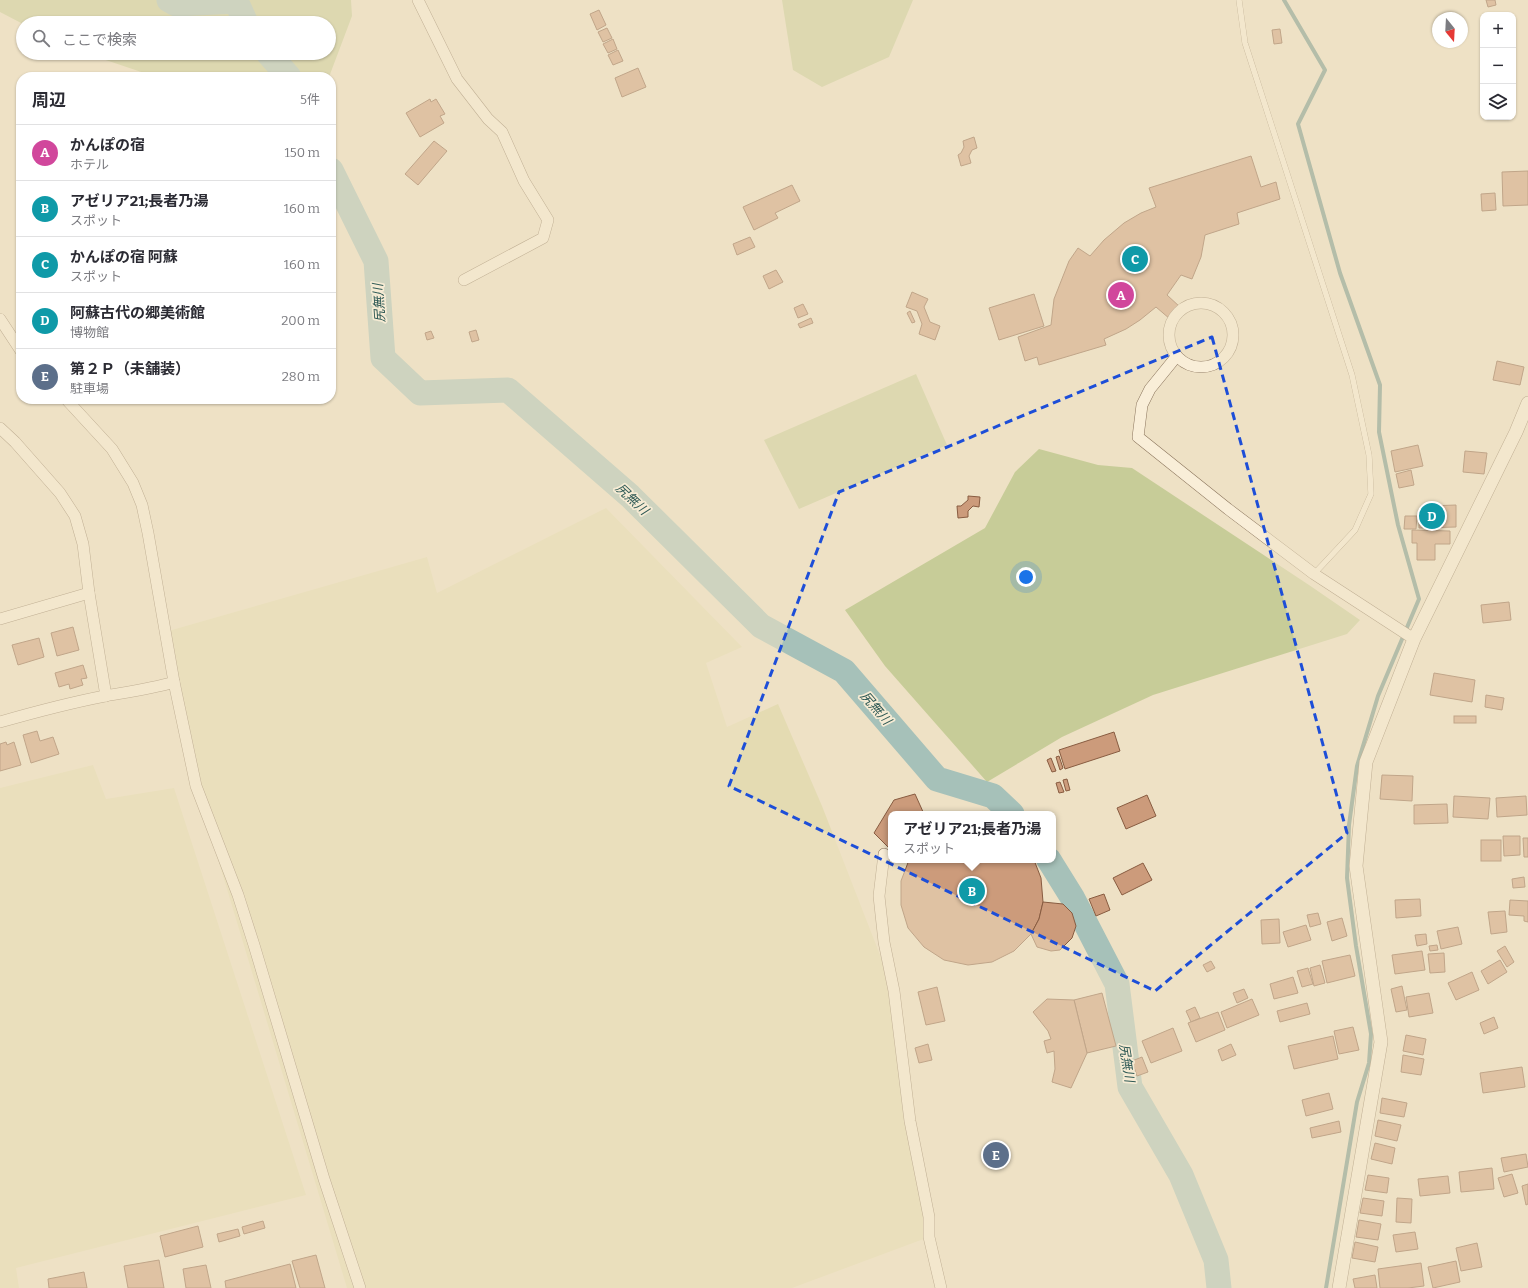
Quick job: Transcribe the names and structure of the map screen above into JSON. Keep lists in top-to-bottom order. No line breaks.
{"water":["尻無川"],"north":"bottom","page":{"map_buttons":["+","−"],"search":"ここで検索","heading":["周辺","5件"],"list":[{"mark":"A","name":"かんぽの宿","note":"ホテル","value":"150 m"},{"mark":"B","name":"アゼリア21;長者乃湯","note":"スポット","value":"160 m"},{"mark":"C","name":"かんぽの宿 阿蘇","note":"スポット","value":"160 m"},{"mark":"D","name":"阿蘇古代の郷美術館","note":"博物館","value":"200 m"},{"mark":"E","name":"第２Ｐ（未舗装）","note":"駐車場","value":"280 m"}],"pins":["C","A","D","B","E"],"popup":["アゼリア21;長者乃湯","スポット"]}}
